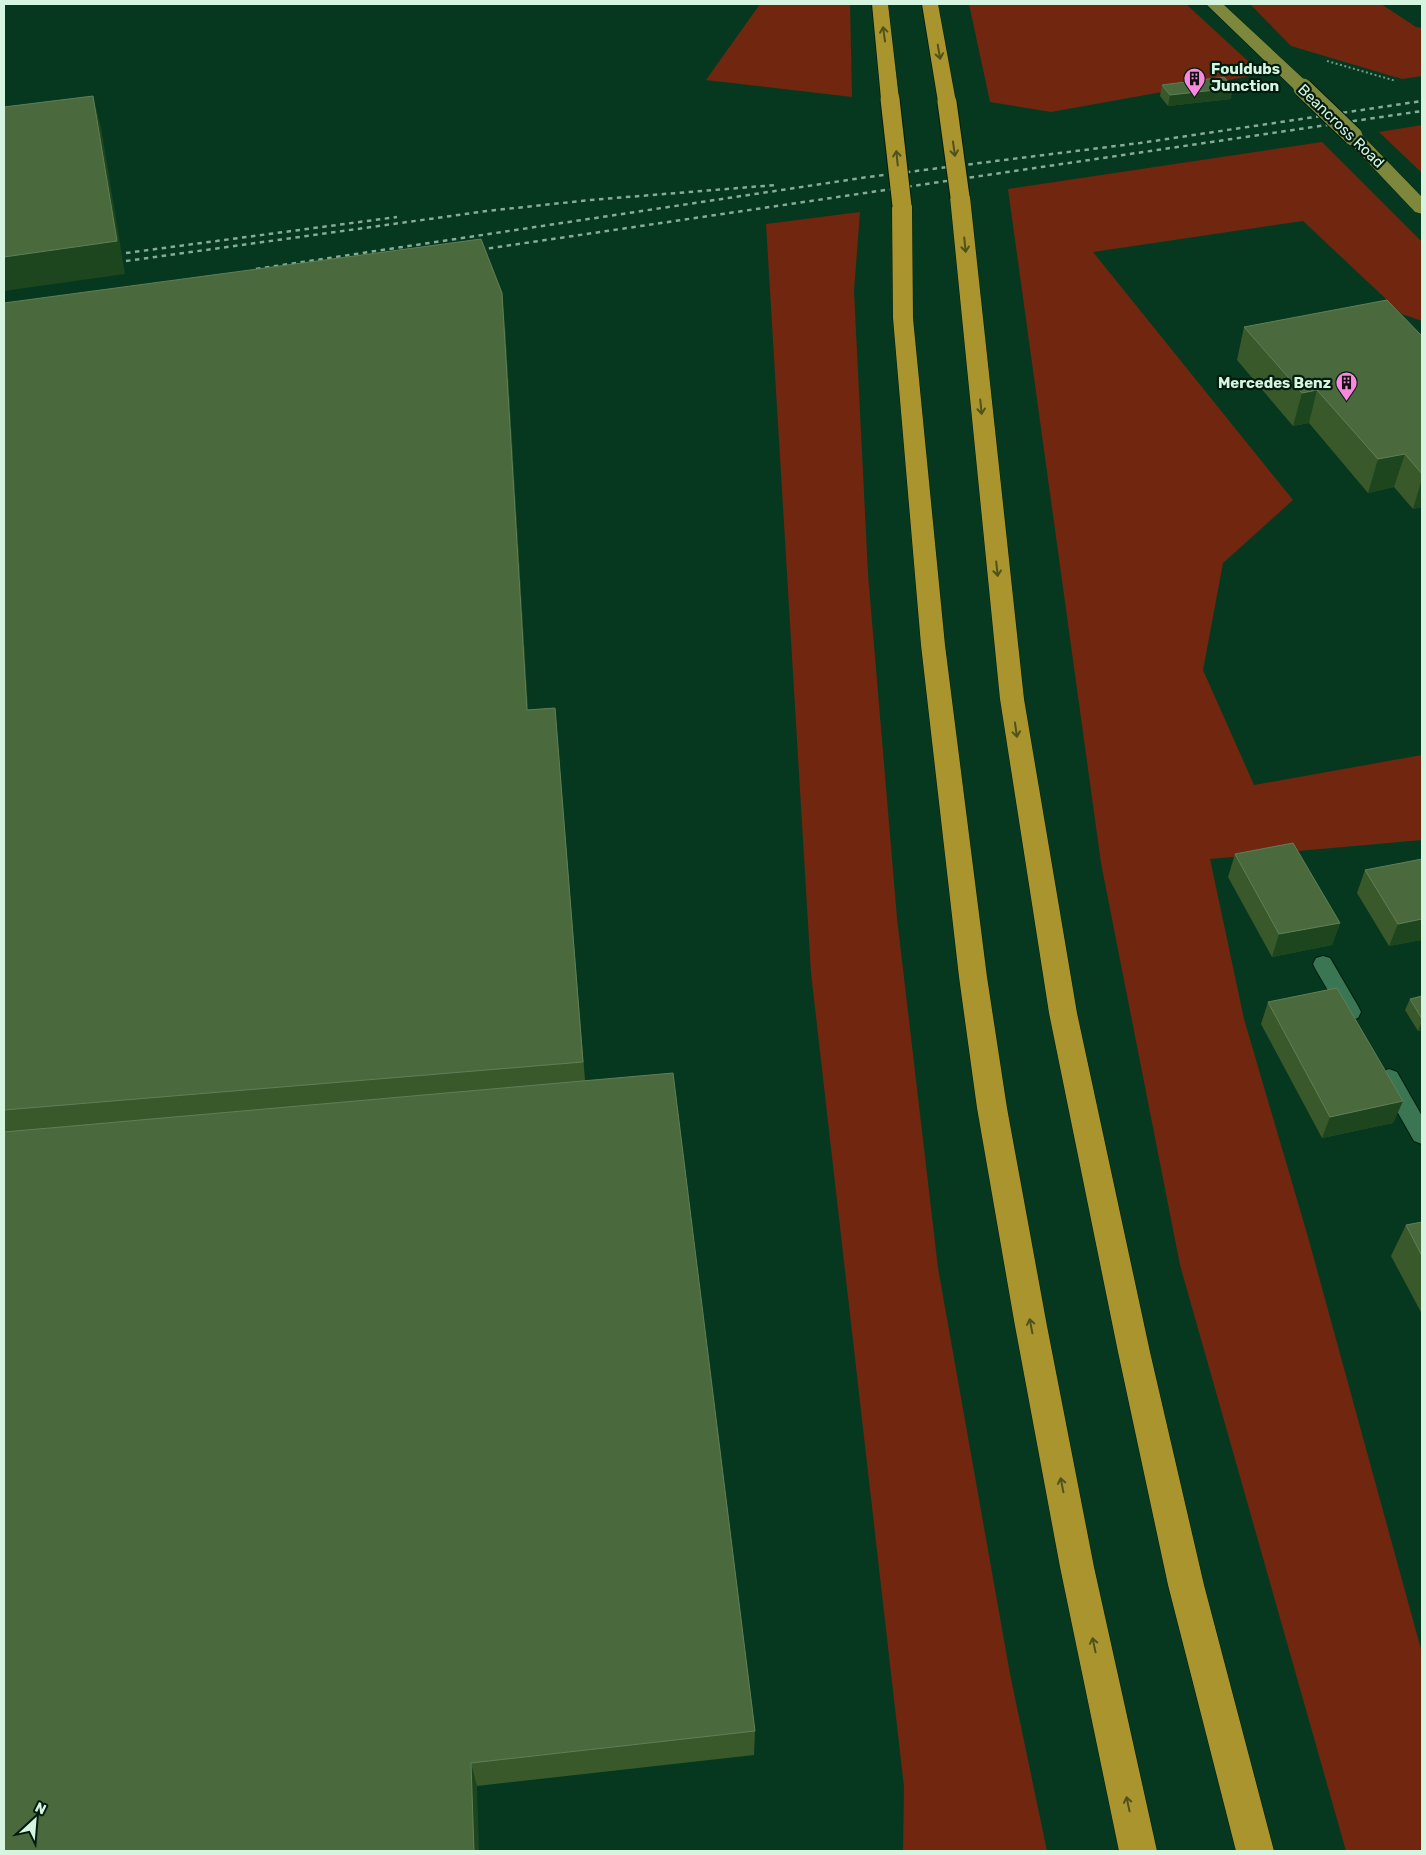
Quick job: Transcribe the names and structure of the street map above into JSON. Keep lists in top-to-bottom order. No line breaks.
{"streets":{"main road":["Beancross Road"]},"places":{"building":["Fouldubs Junction","Mercedes Benz"]},"north":"top right"}
